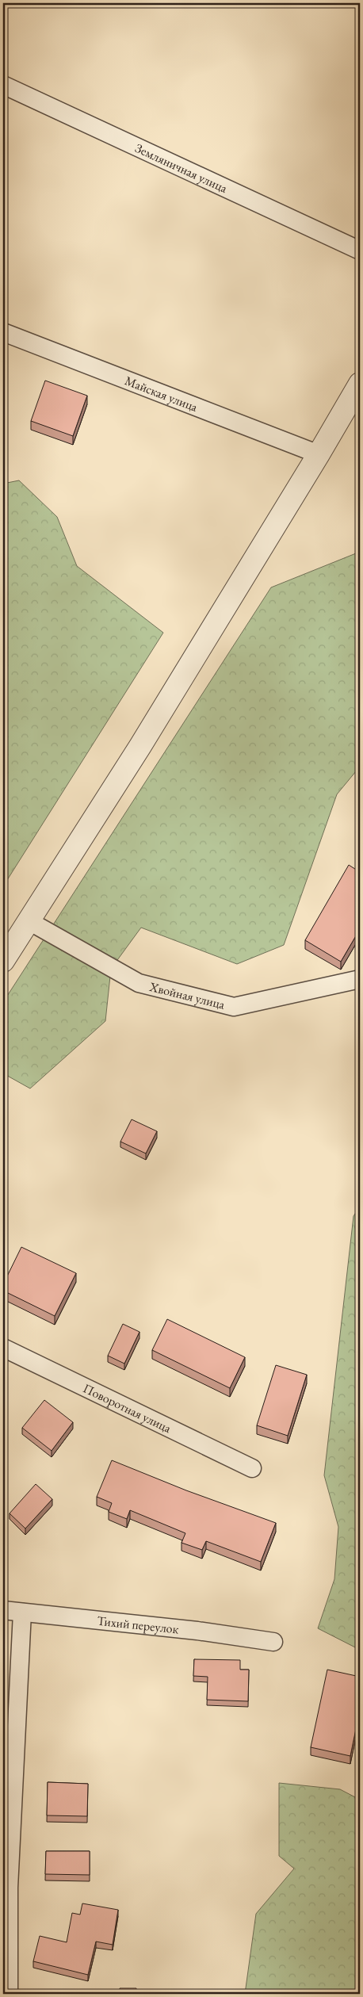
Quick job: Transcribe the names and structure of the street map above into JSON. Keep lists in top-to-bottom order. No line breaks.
{"streets":{"street":["Земляничная улица","Майская улица","Хвойная улица","Поворотная улица","Тихий переулок"]}}
